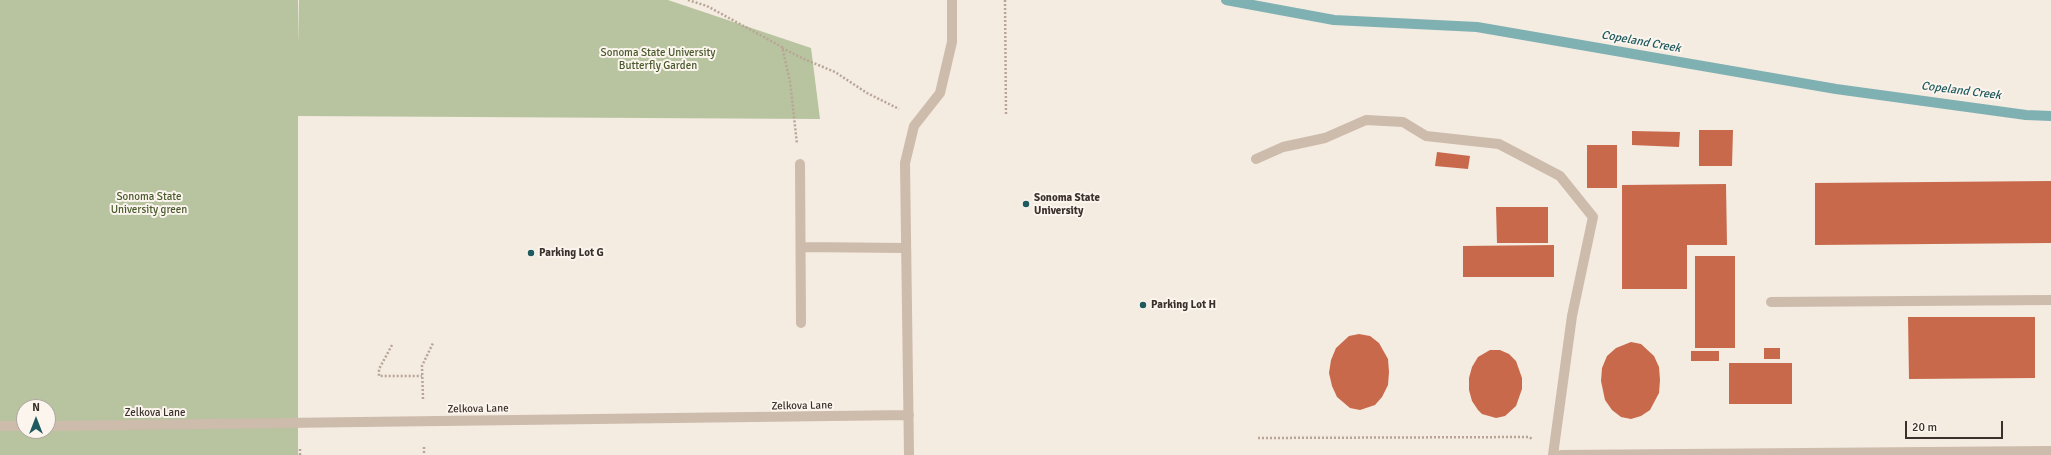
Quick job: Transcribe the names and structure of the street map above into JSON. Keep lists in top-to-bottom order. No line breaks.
{"streets":{"street":["Zelkova Lane"]},"water":["Copeland Creek"],"parks":["Sonoma State University Butterfly Garden","Sonoma State University green"],"places":["Sonoma State University","Parking Lot G","Parking Lot H"],"scale_bar":"20 m","north":"top"}
